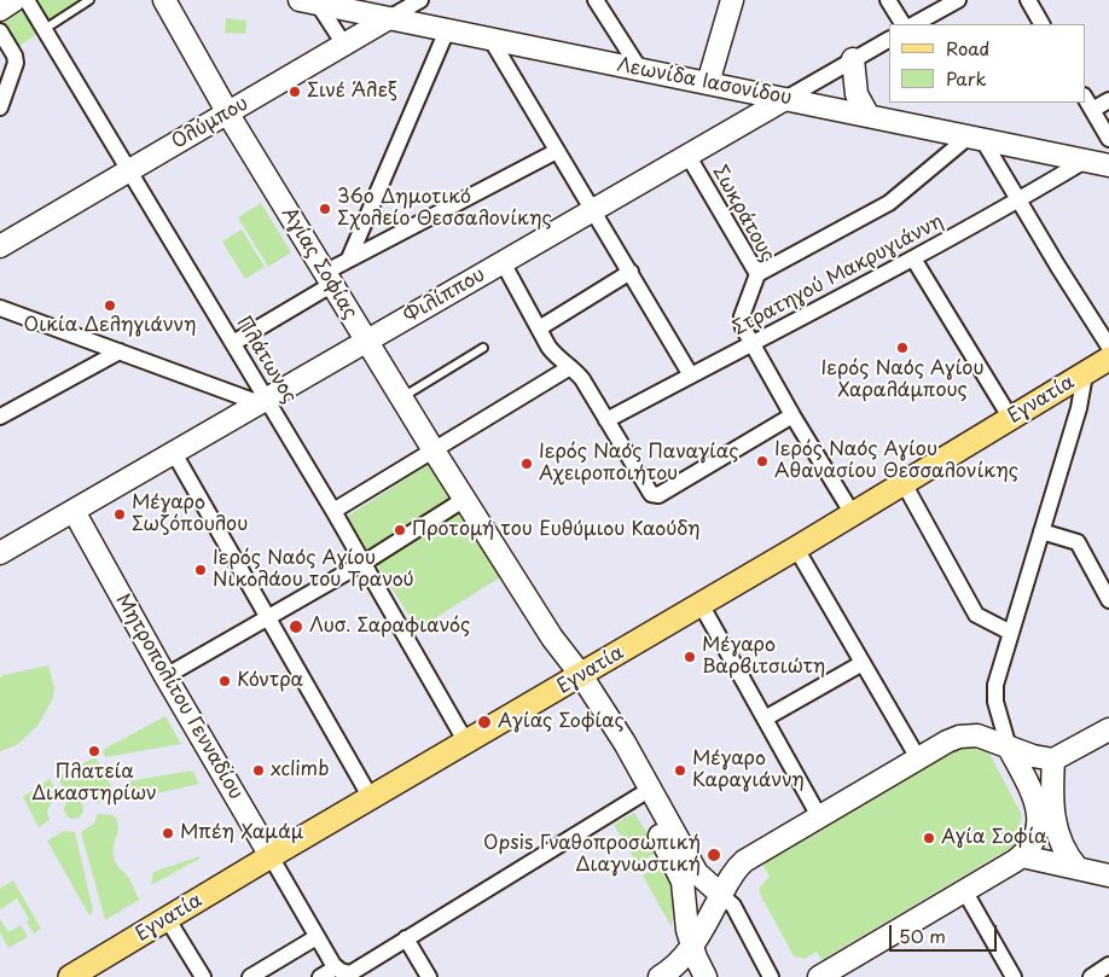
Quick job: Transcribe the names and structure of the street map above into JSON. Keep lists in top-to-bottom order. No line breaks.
{"streets":{"main road":["Λεωνίδα Ιασονίδου","Ολύμπου","Αγίας Σοφίας","Φιλίππου","Εγνατία","Μητροπολίτου Γενναδίου"],"street":["Σωκράτους","Στρατηγού Μακρυγιάννη","Πλάτωνος"]},"crossings":[["Λεωνίδα Ιασονίδου","Ολύμπου"],["Λεωνίδα Ιασονίδου","Στρατηγού Μακρυγιάννη"],["Λεωνίδα Ιασονίδου","Φιλίππου"],["Ολύμπου","Αγίας Σοφίας"],["Ολύμπου","Πλάτωνος"],["Σωκράτους","Στρατηγού Μακρυγιάννη"],["Σωκράτους","Φιλίππου"],["Σωκράτους","Εγνατία"],["Αγίας Σοφίας","Φιλίππου"],["Αγίας Σοφίας","Εγνατία"],["Φιλίππου","Πλάτωνος"],["Φιλίππου","Μητροπολίτου Γενναδίου"],["Πλάτωνος","Εγνατία"],["Εγνατία","Μητροπολίτου Γενναδίου"]],"places":["Σινέ Άλεξ","36ο Δημοτικό Σχολείο Θεσσαλονίκης","Οικία Δεληγιάννη","Ιερός Ναός Αγίου Χαραλάμπους","Ιερός Ναός Αγίου Αθανασίου Θεσσαλονίκης","Ιερός Ναός Παναγίας Αχειροποιήτου","Μέγαρο Σωζόπουλου","Προτομή του Ευθύμιου Καούδη","Ιερός Ναός Αγίου Νικολάου του Τρανού","Λυσ. Σαραφιανός","Μέγαρο Βαρβιτσιώτη","Κόντρα","Αγίας Σοφίας","Πλατεία Δικαστηρίων","xclimb","Μέγαρο Καραγιάννη","Μπέη Χαμάμ","Αγία Σοφία","Opsis Γναθοπροσωπική Διαγνωστική"],"legend":["Road","Park"],"scale_bar":"50 m"}
